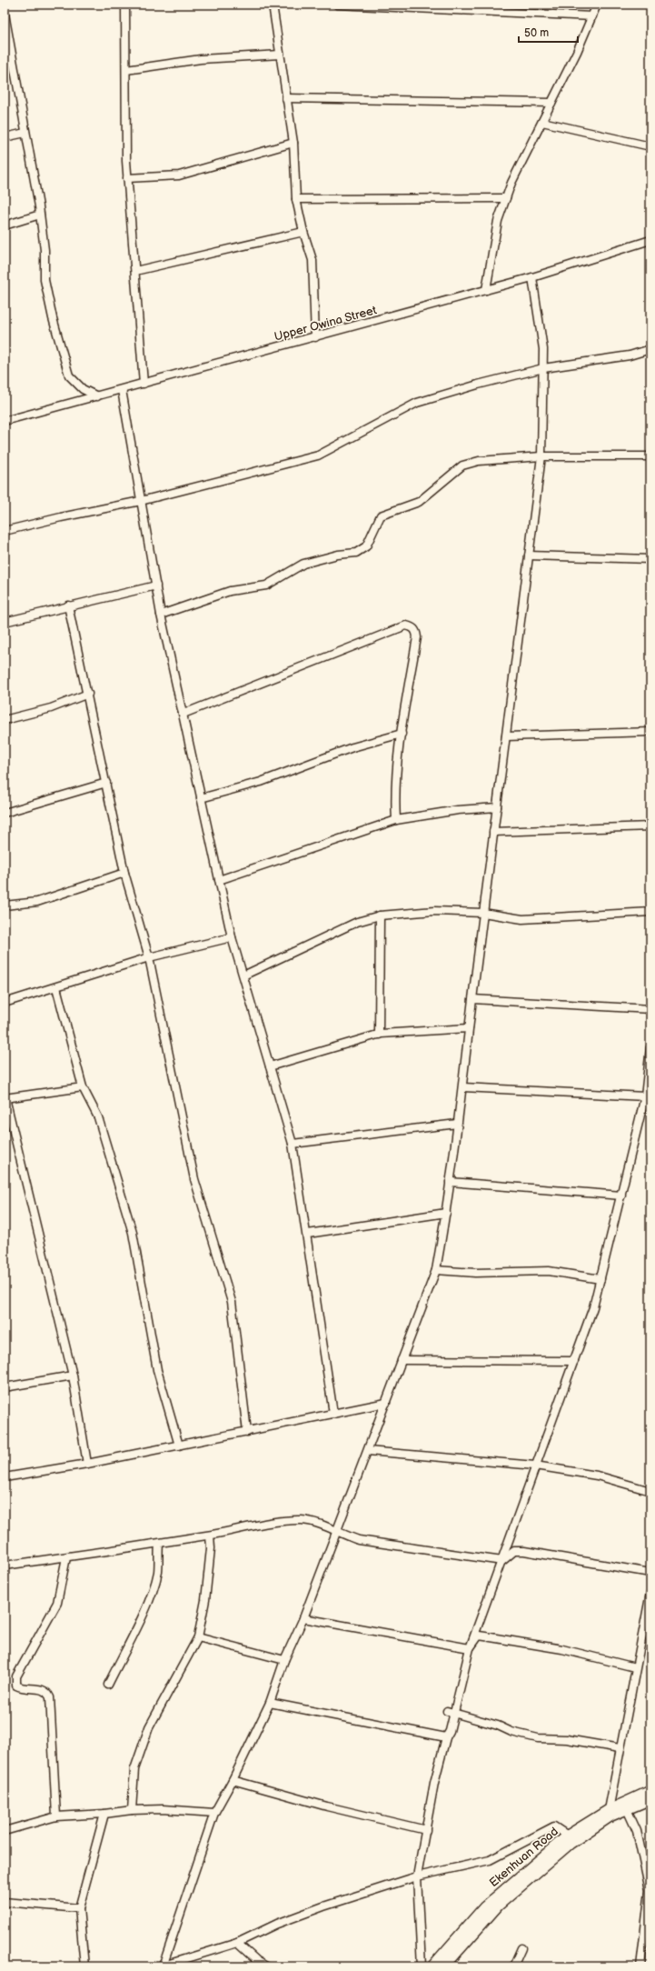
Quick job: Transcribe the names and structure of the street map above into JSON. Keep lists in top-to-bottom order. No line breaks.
{"streets":{"main road":["Ekenhuan Road"],"street":["Upper Owina Street"]},"scale_bar":"50 m"}
